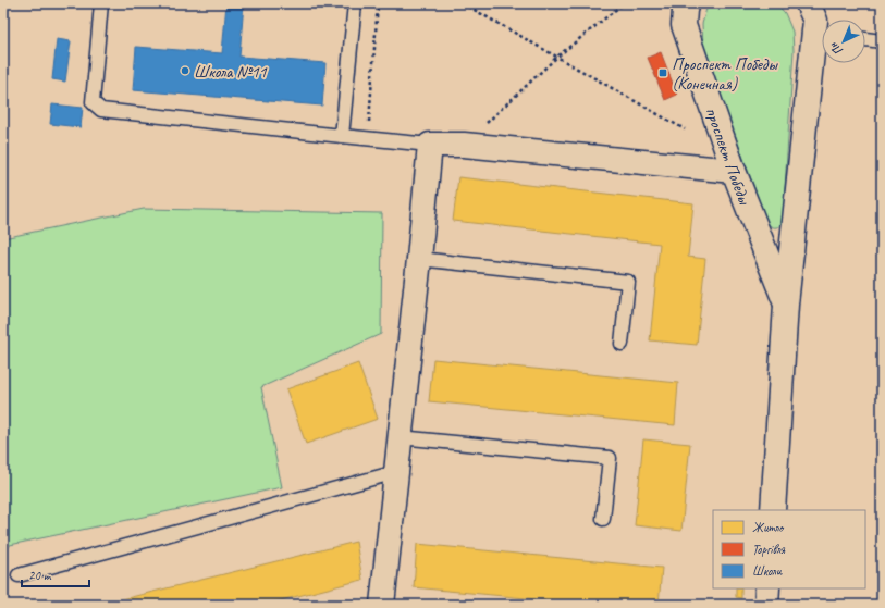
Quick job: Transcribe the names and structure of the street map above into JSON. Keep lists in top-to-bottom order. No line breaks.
{"streets":{"street":["проспект Победы"]},"places":{"other":["Школа №11"],"transit":["Проспект Победы (Конечная)"]},"legend":["Житло","Торгівля","Школи"],"scale_bar":"20 m","north":"bottom left"}
